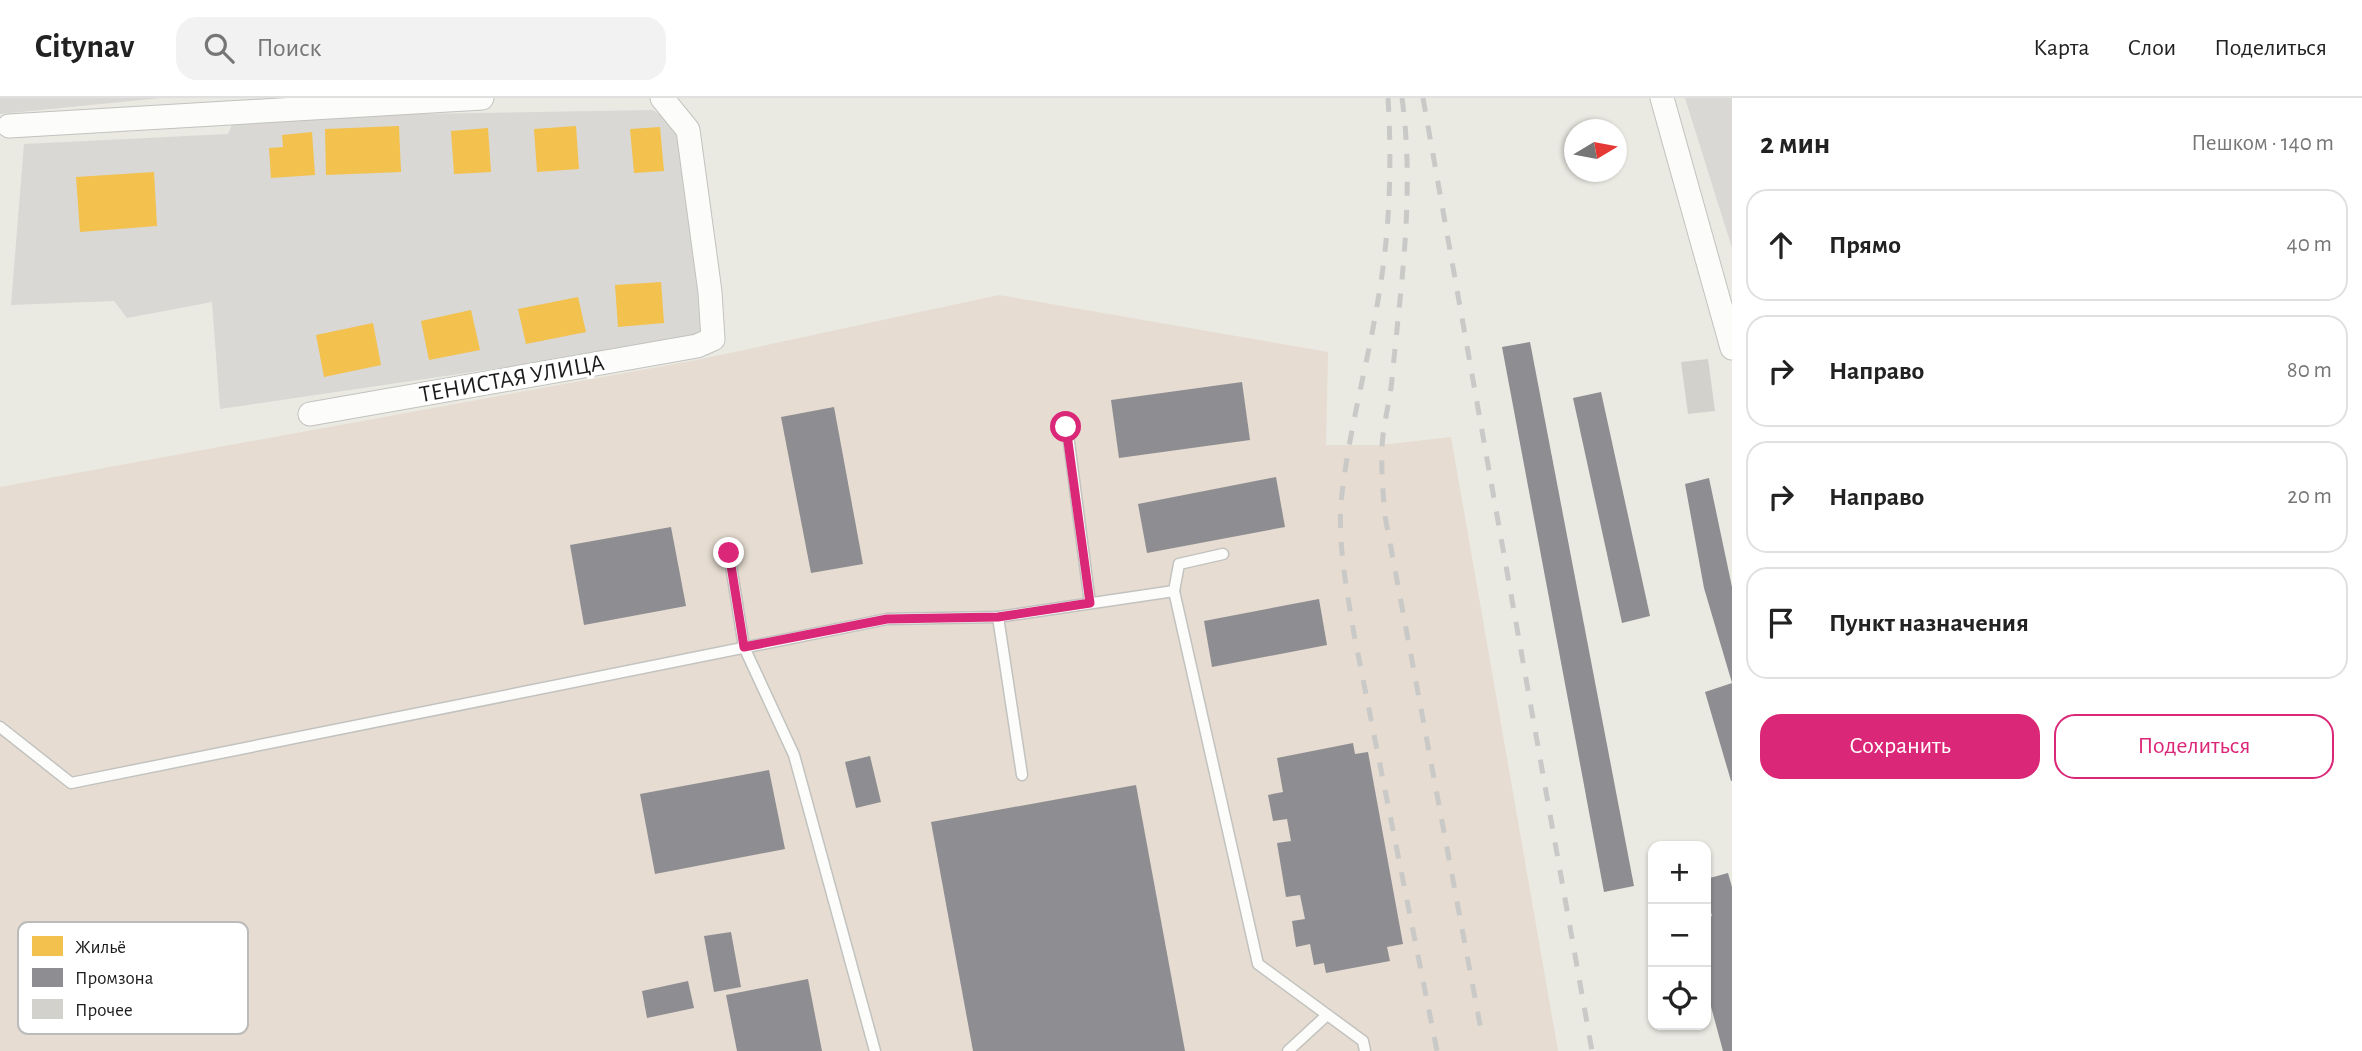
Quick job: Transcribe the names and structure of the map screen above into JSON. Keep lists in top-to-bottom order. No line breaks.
{"streets":{"street":["ТЕНИСТАЯ УЛИЦА"]},"legend":["Жильё","Промзона","Прочее"],"north":"right","page":{"header":"Citynav","search":"Поиск","nav":["Карта","Слои","Поделиться"],"heading":["2 мин","Пешком · 140 m"],"list":[["Прямо","40 m"],["Направо","80 m"],["Направо","20 m"],"Пункт назначения"],"buttons":["Сохранить","Поделиться"],"map_buttons":["+","−"]}}
